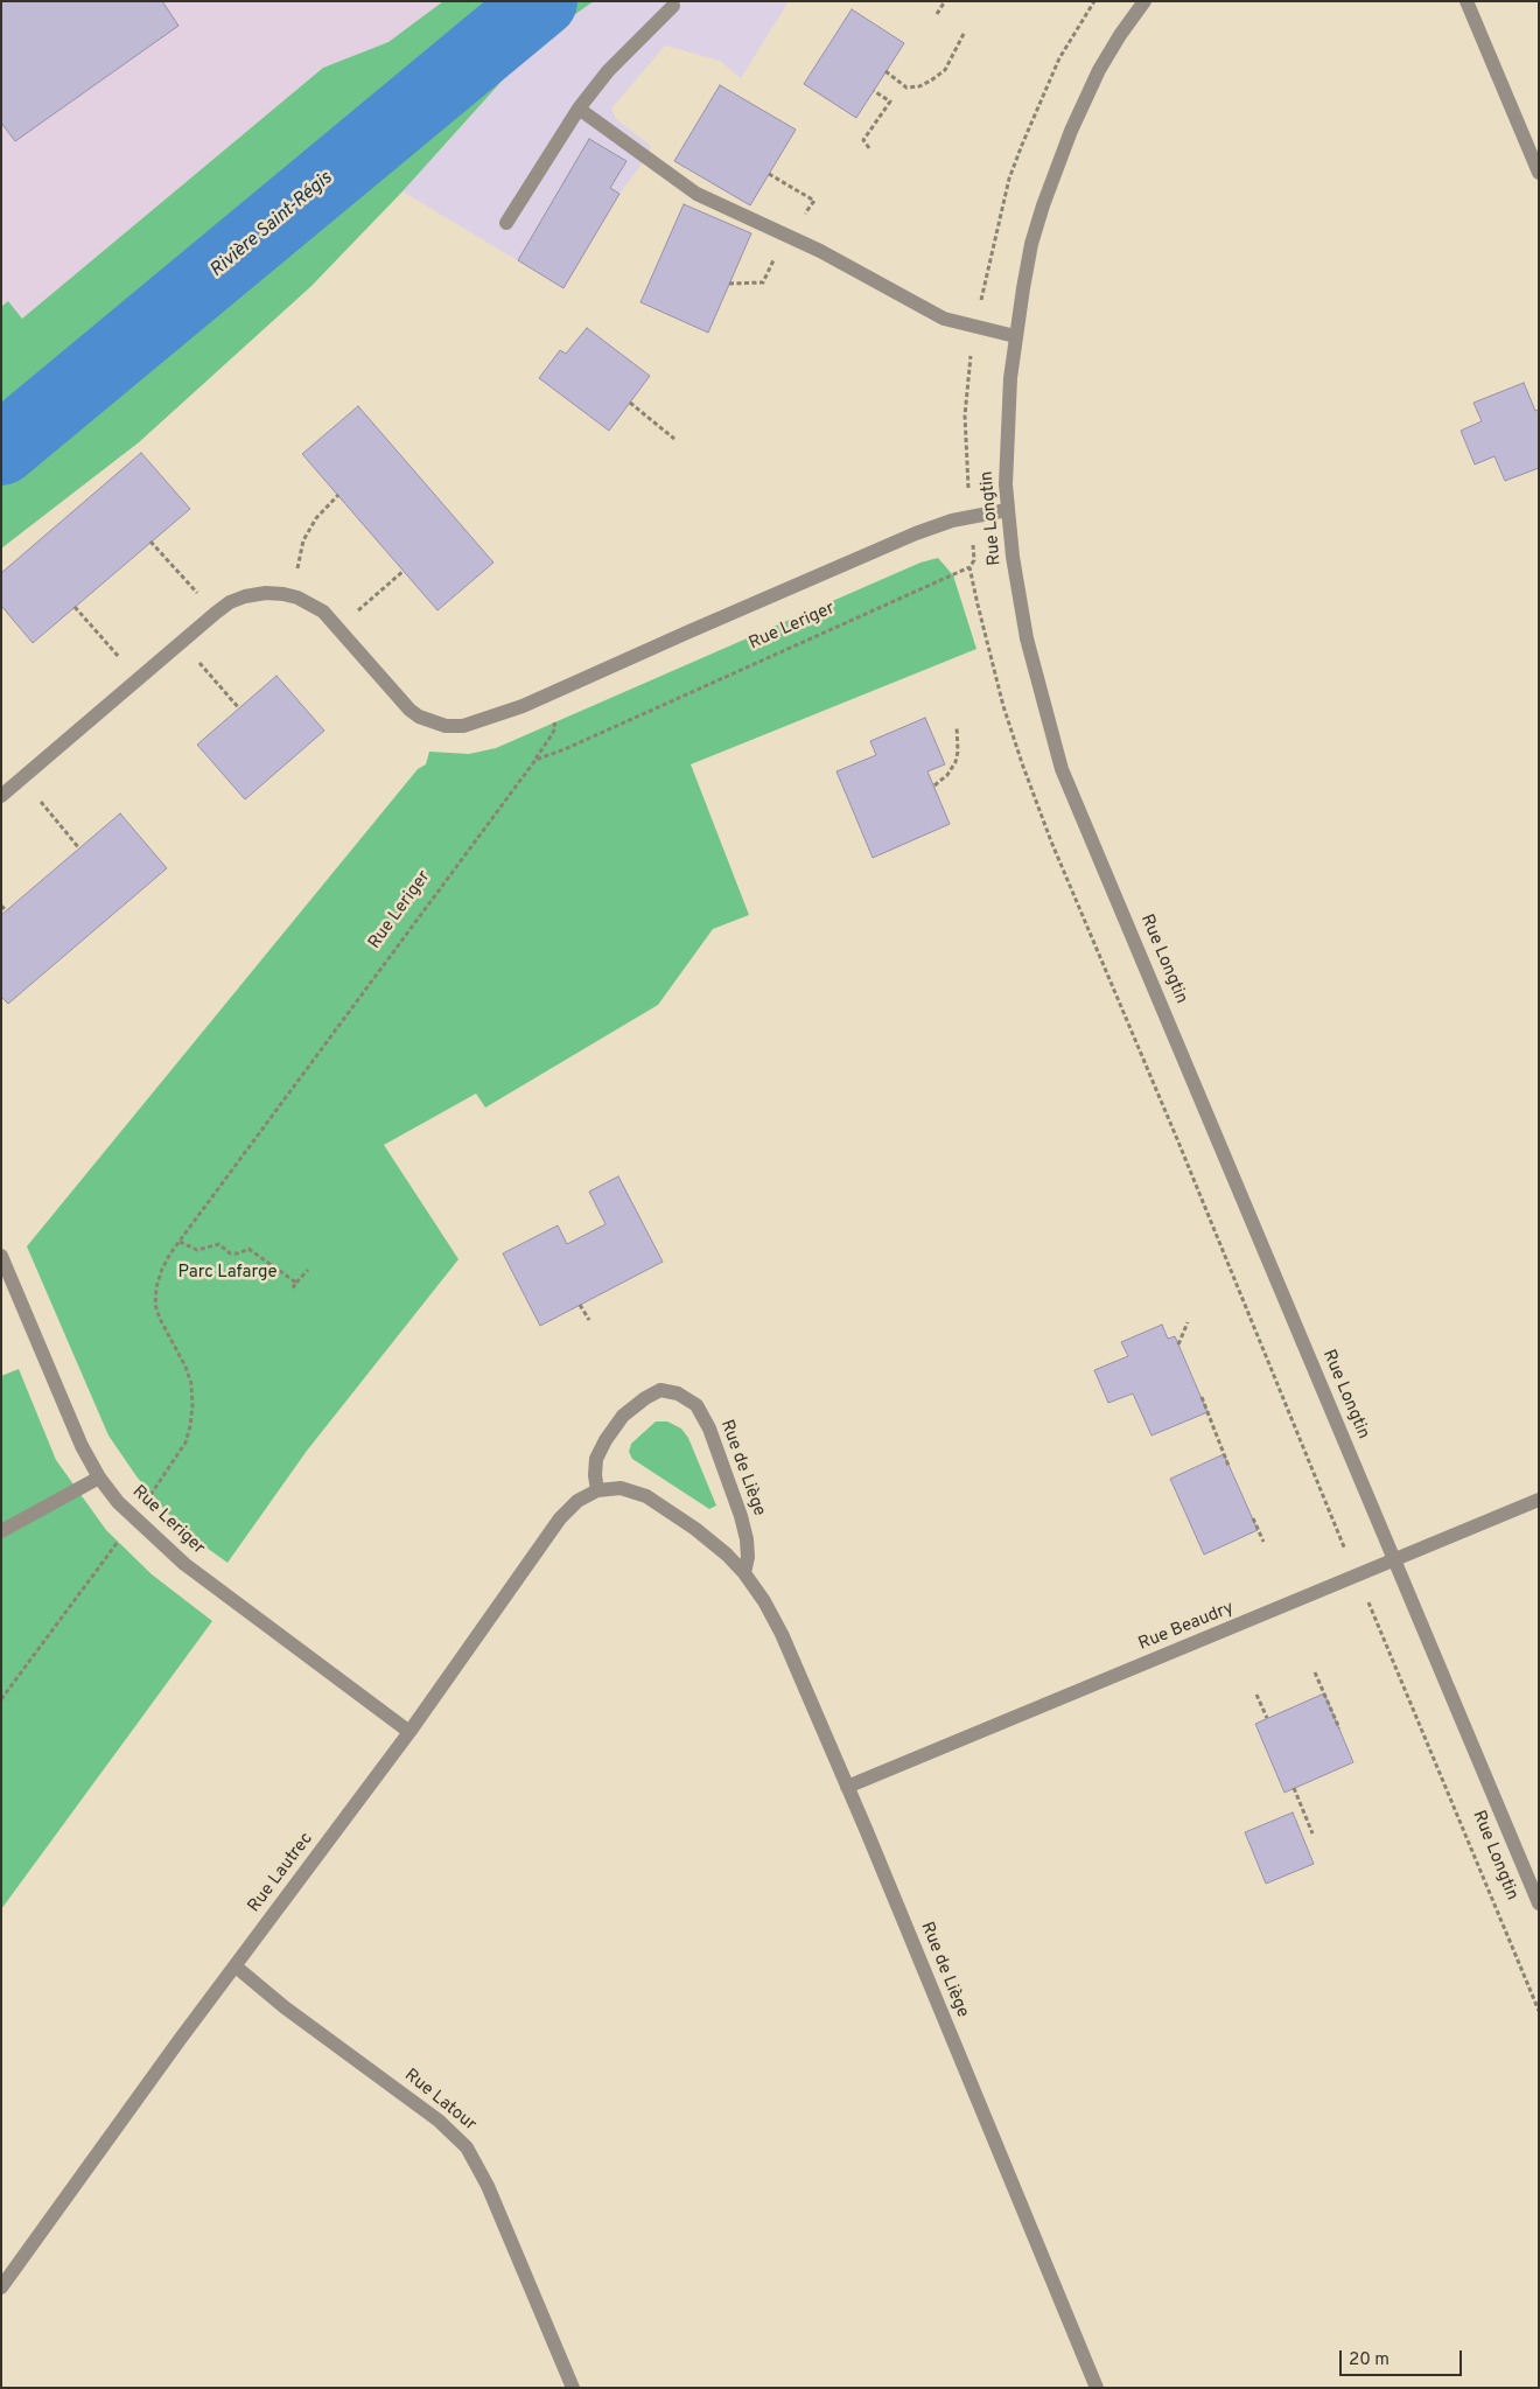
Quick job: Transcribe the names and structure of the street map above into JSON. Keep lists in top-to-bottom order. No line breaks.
{"streets":{"street":["Rue Longtin","Rue Leriger","Rue de Liège","Rue Beaudry","Rue Lautrec","Rue Latour"]},"crossings":[["Rue Longtin","Rue Leriger"],["Rue Longtin","Rue Beaudry"],["Rue Leriger","Rue Lautrec"],["Rue de Liège","Rue Beaudry"],["Rue de Liège","Rue Lautrec"],["Rue Lautrec","Rue Latour"]],"water":["Rivière Saint-Régis"],"parks":["Parc Lafarge"],"scale_bar":"20 m"}
